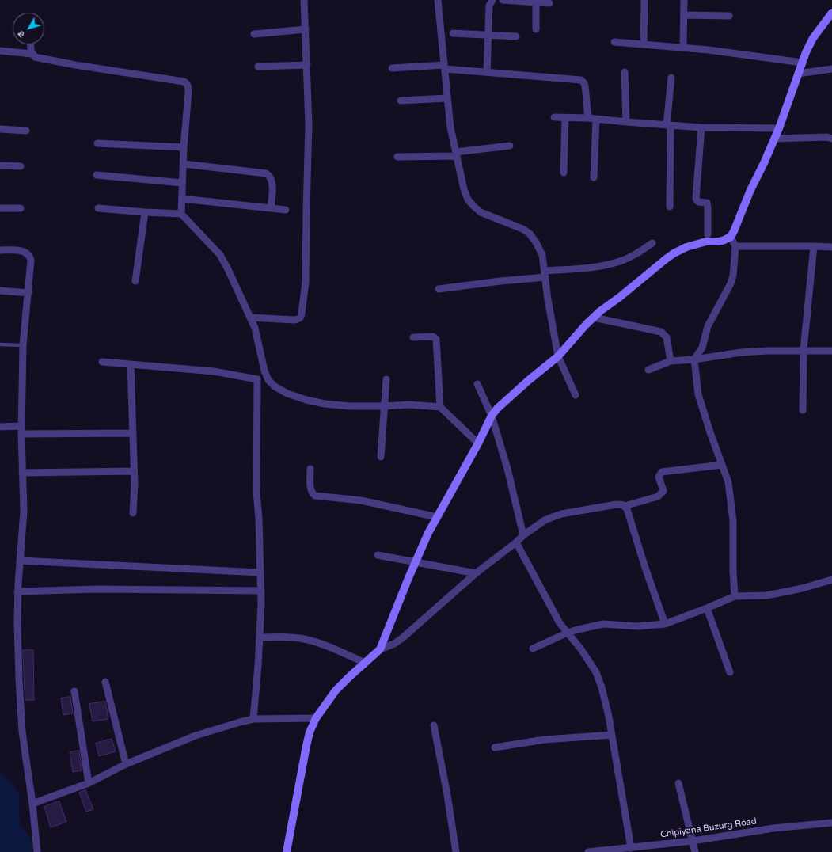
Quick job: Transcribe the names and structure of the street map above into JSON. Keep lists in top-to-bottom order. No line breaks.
{"streets":{"street":["Chipiyana Buzurg Road"]},"north":"bottom left"}
